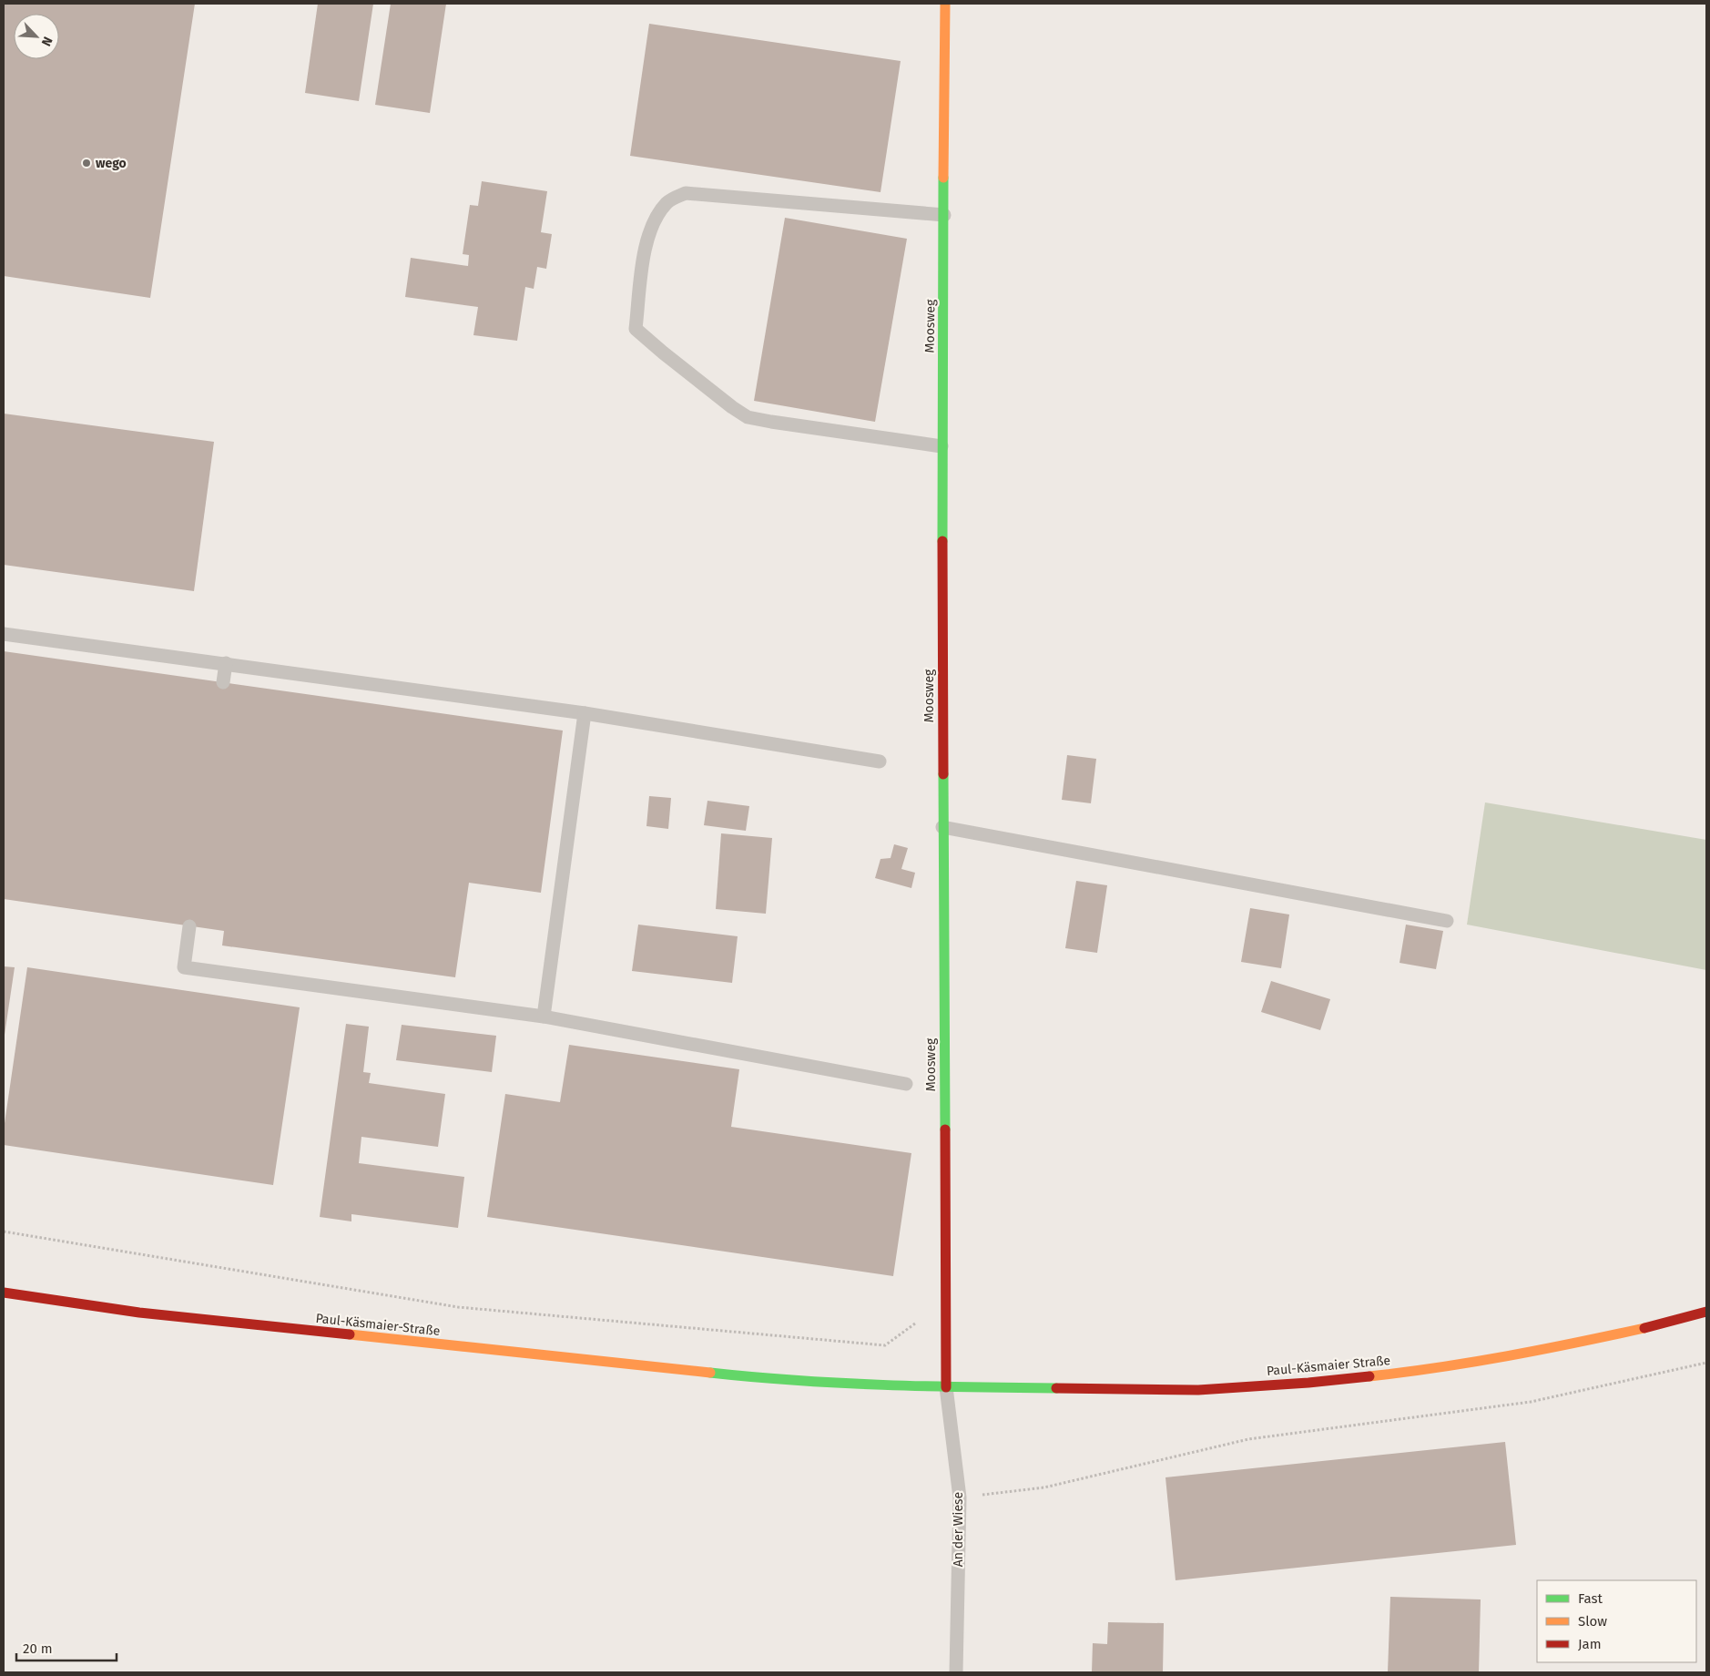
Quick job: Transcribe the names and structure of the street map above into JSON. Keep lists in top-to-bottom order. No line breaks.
{"streets":{"street":["Moosweg","Paul-Käsmaier-Straße","Paul-Käsmaier Straße"],"lane":["An der Wiese"]},"crossings":[["Moosweg","Paul-Käsmaier-Straße"],["Moosweg","Paul-Käsmaier Straße"],["Moosweg","An der Wiese"],["Paul-Käsmaier-Straße","Paul-Käsmaier Straße"],["Paul-Käsmaier-Straße","An der Wiese"],["Paul-Käsmaier Straße","An der Wiese"]],"places":["wego"],"legend":["Fast","Slow","Jam"],"scale_bar":"20 m","north":"bottom right"}
